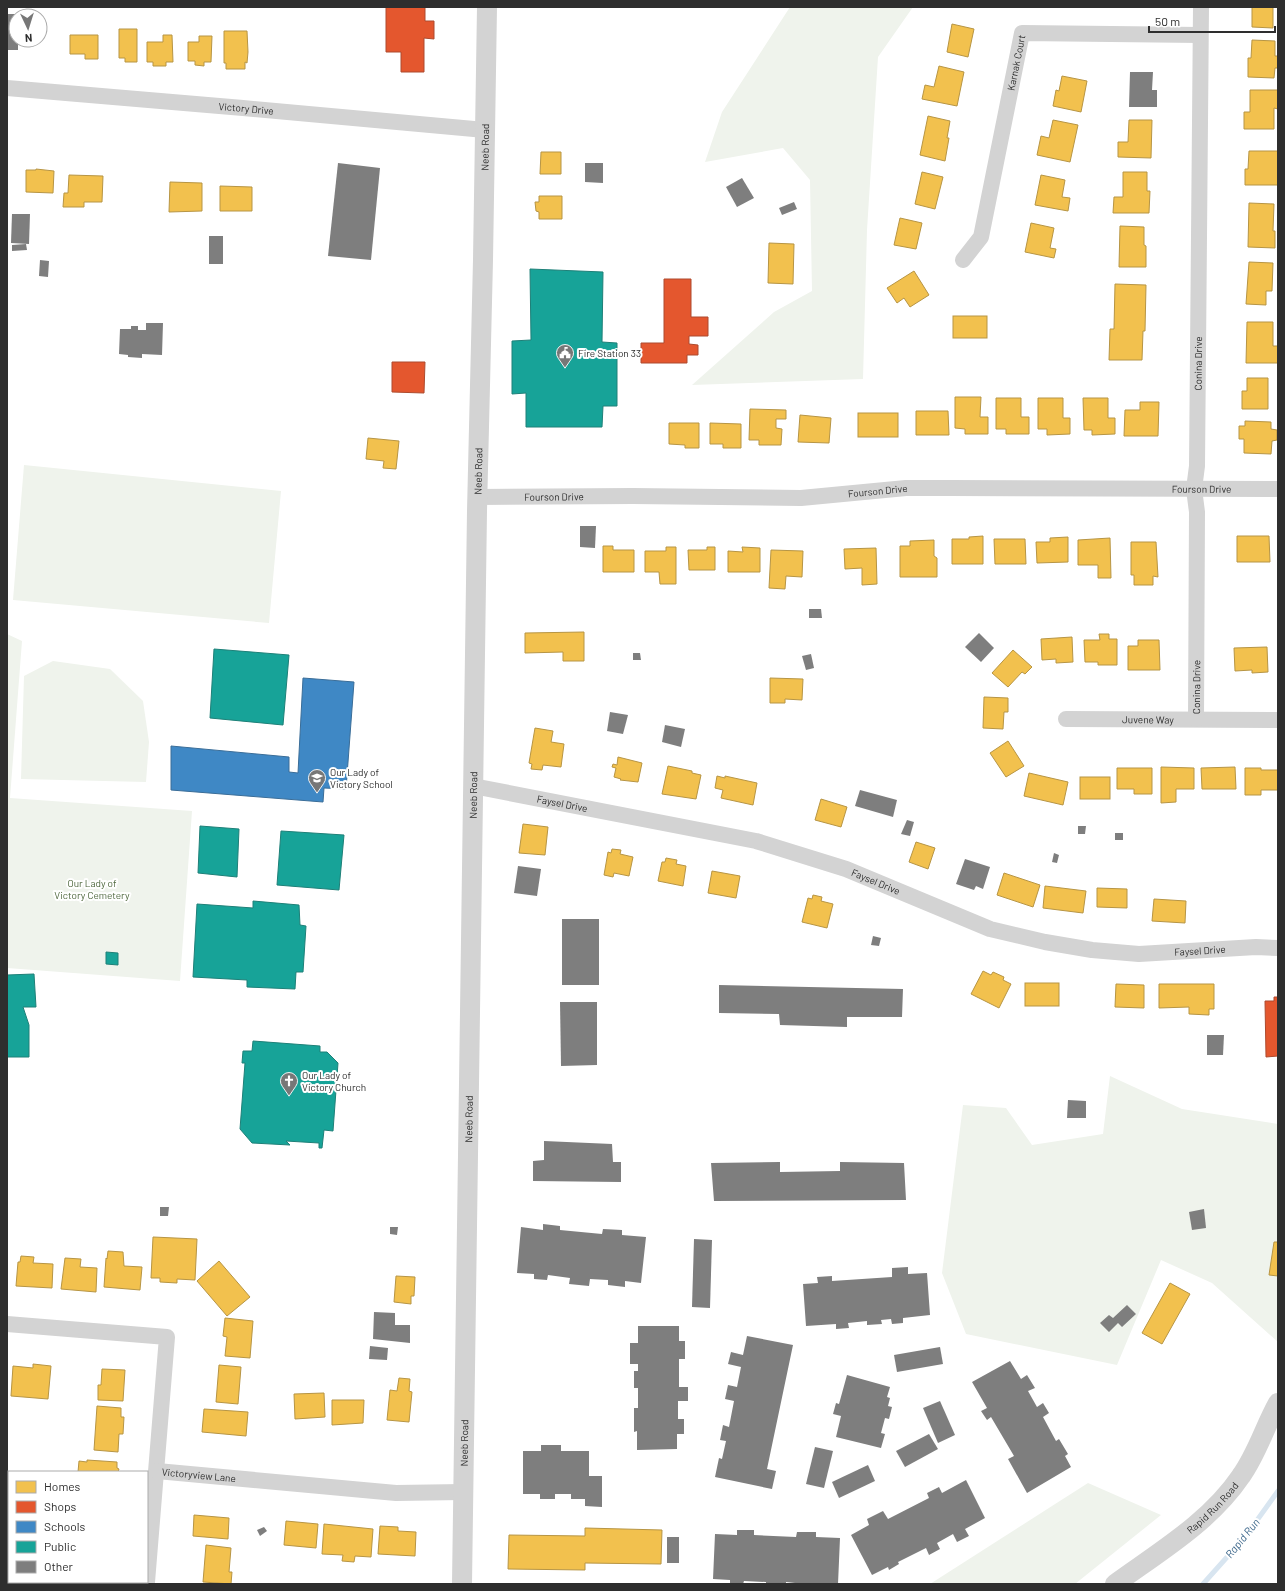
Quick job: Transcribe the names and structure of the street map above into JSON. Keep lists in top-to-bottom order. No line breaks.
{"streets":{"street":["Karnak Court","Victory Drive","Neeb Road","Conina Drive","Fourson Drive","Juvene Way","Faysel Drive","Victoryview Lane","Rapid Run Road"]},"crossings":[["Karnak Court","Conina Drive"],["Victory Drive","Neeb Road"],["Neeb Road","Fourson Drive"],["Neeb Road","Faysel Drive"],["Neeb Road","Victoryview Lane"],["Conina Drive","Fourson Drive"],["Conina Drive","Juvene Way"]],"water":["Rapid Run"],"parks":["Our Lady of Victory Cemetery"],"places":{"public building":["Fire Station 33"],"school or university":["Our Lady of Victory School"],"church":["Our Lady of Victory Church"]},"legend":["Homes","Shops","Schools","Public","Other"],"scale_bar":"50 m","north":"bottom"}
